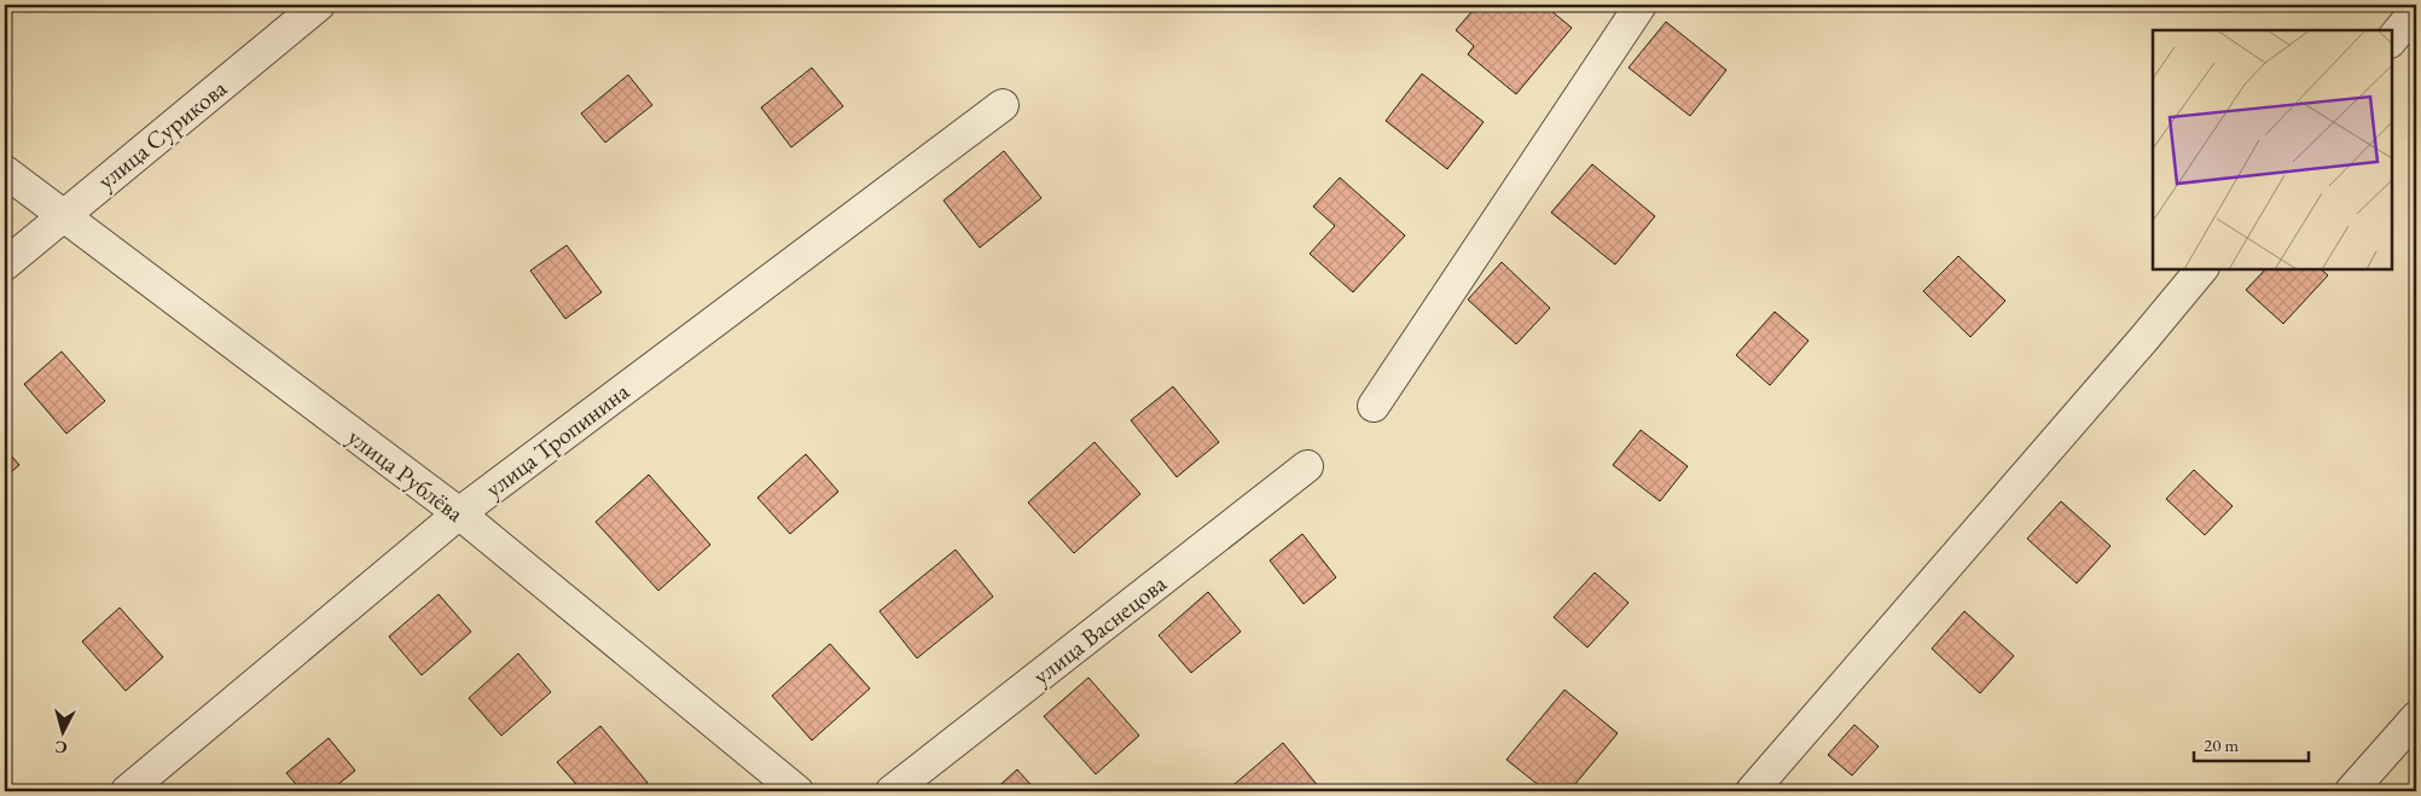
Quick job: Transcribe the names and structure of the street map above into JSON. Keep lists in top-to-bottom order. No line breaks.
{"streets":{"street":["улица Сурикова","улица Тропинина","улица Рублёва","улица Васнецова"]},"crossings":[["улица Сурикова","улица Рублёва"],["улица Тропинина","улица Рублёва"]],"scale_bar":"20 m","north":"bottom"}
